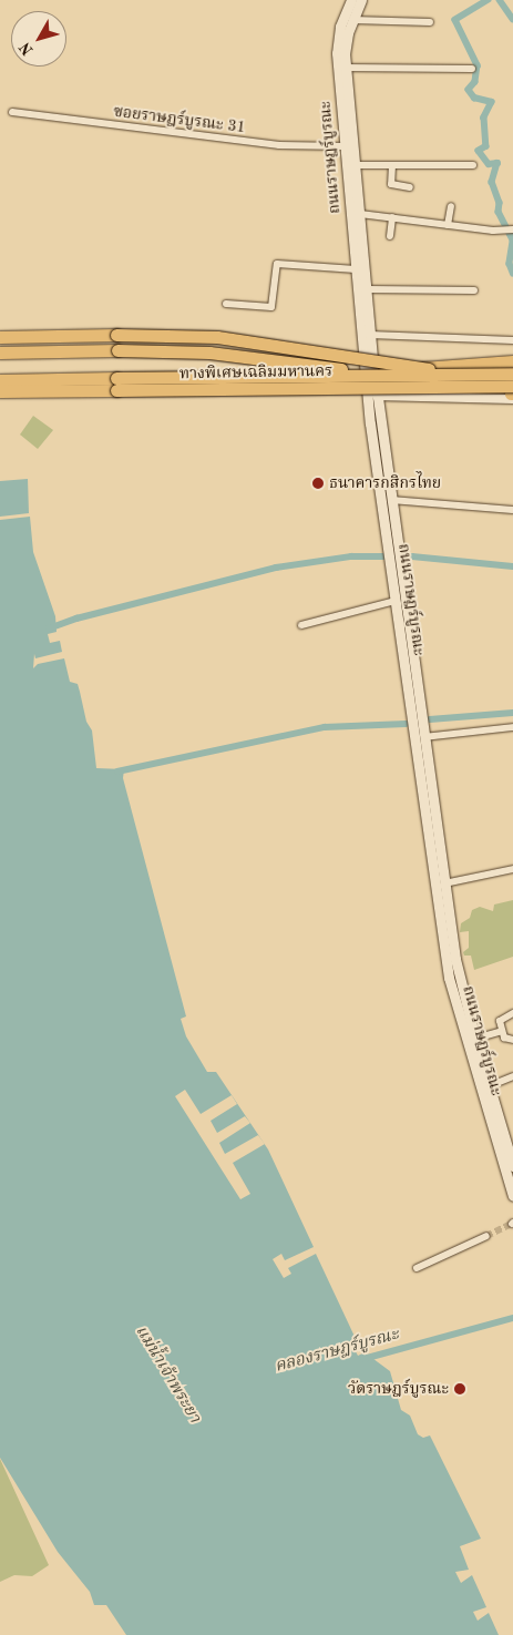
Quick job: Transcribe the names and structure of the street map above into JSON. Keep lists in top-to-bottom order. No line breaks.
{"streets":{"highway":["ทางพิเศษเฉลิมมหานคร"],"main road":["ถนนราษฎร์บูรณะ"],"street":["ซอยราษฎร์บูรณะ 31"]},"crossings":[["ซอยราษฎร์บูรณะ 31","ถนนราษฎร์บูรณะ"]],"water":["คลองราษฎร์บูรณะ","แม่น้ำเจ้าพระยา"],"places":["ธนาคารกสิกรไทย","วัดราษฎร์บูรณะ"],"north":"bottom left"}
